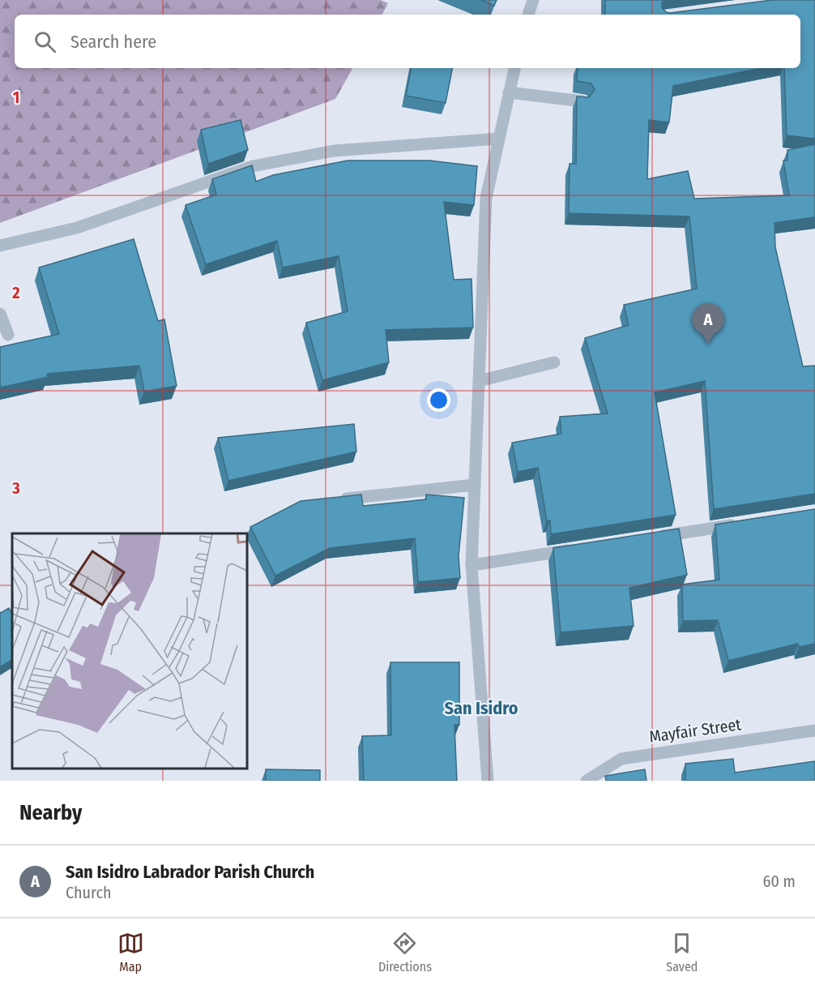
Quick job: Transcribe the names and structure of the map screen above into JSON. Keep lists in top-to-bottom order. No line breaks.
{"streets":{"street":["Mayfair Street"]},"districts":["San Isidro"],"page":{"search":"Search here","pins":"A","heading":"Nearby","list":[{"mark":"A","name":"San Isidro Labrador Parish Church","note":"Church","value":"60 m"}],"nav":["Map","Directions","Saved"]},"grid":{"rows":["1","2","3"]}}
